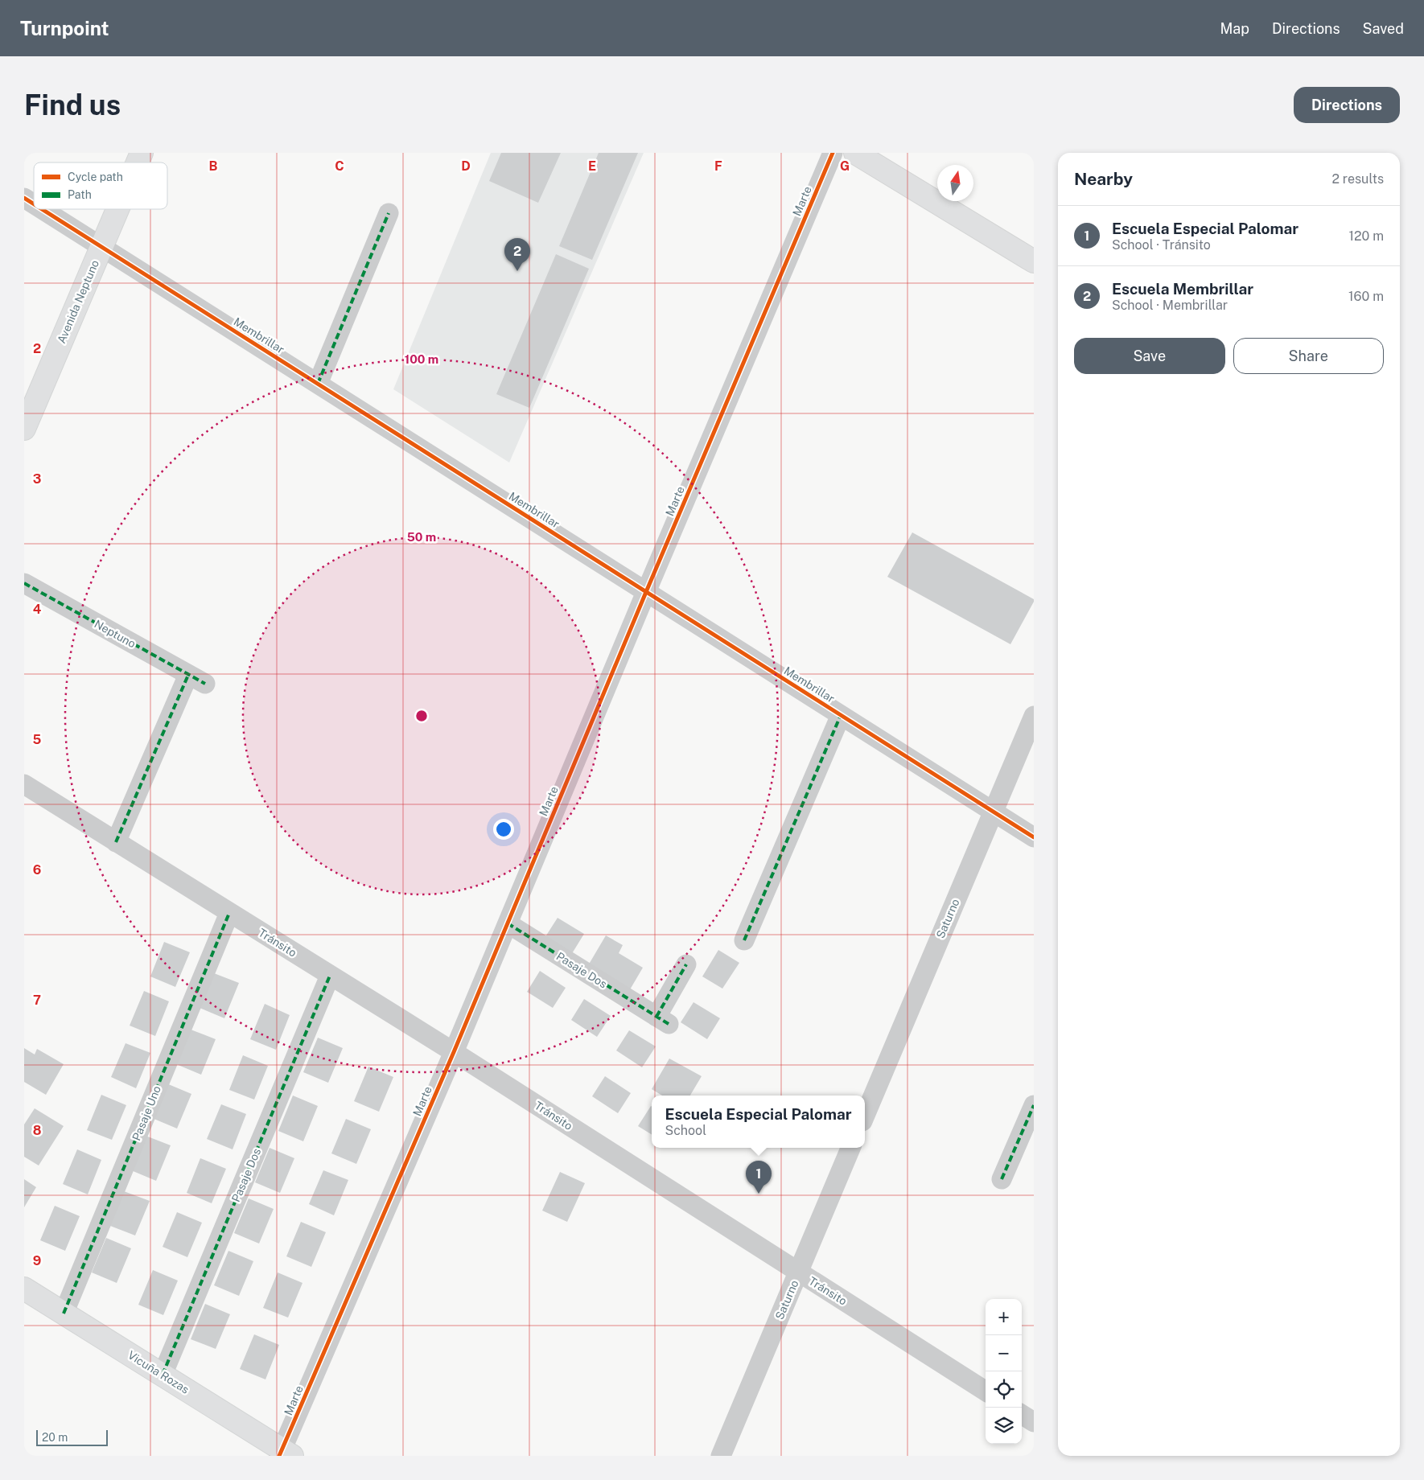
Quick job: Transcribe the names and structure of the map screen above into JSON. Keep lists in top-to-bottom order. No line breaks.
{"streets":{"main road":["Avenida Neptuno","Vicuña Rozas"],"street":["Marte","Membrillar","Neptuno","Saturno","Tránsito","Pasaje Dos","Pasaje Uno"]},"crossings":[["Marte","Membrillar"],["Marte","Tránsito"],["Marte","Pasaje Dos"],["Marte","Vicuña Rozas"],["Avenida Neptuno","Membrillar"],["Membrillar","Saturno"],["Neptuno","Tránsito"],["Saturno","Tránsito"],["Tránsito","Pasaje Dos"],["Tránsito","Pasaje Uno"],["Pasaje Dos","Vicuña Rozas"],["Pasaje Uno","Vicuña Rozas"]],"legend":["Cycle path","Path"],"scale_bar":"20 m","north":"top","page":{"header":"Turnpoint","nav":["Map","Directions","Saved"],"buttons":["Directions",["Save","Share"]],"title":"Find us","heading":["Nearby","2 results"],"list":[{"mark":"1","name":"Escuela Especial Palomar","note":"School · Tránsito","value":"120 m"},{"mark":"2","name":"Escuela Membrillar","note":"School · Membrillar","value":"160 m"}],"pins":["2","1"],"popup":["Escuela Especial Palomar","School"],"map_buttons":["+","−"],"scale":"20 m"},"grid":{"columns":["B","C","D","E","F","G"],"rows":["2","3","4","5","6","7","8","9"]},"rings":["100 m","50 m"]}
